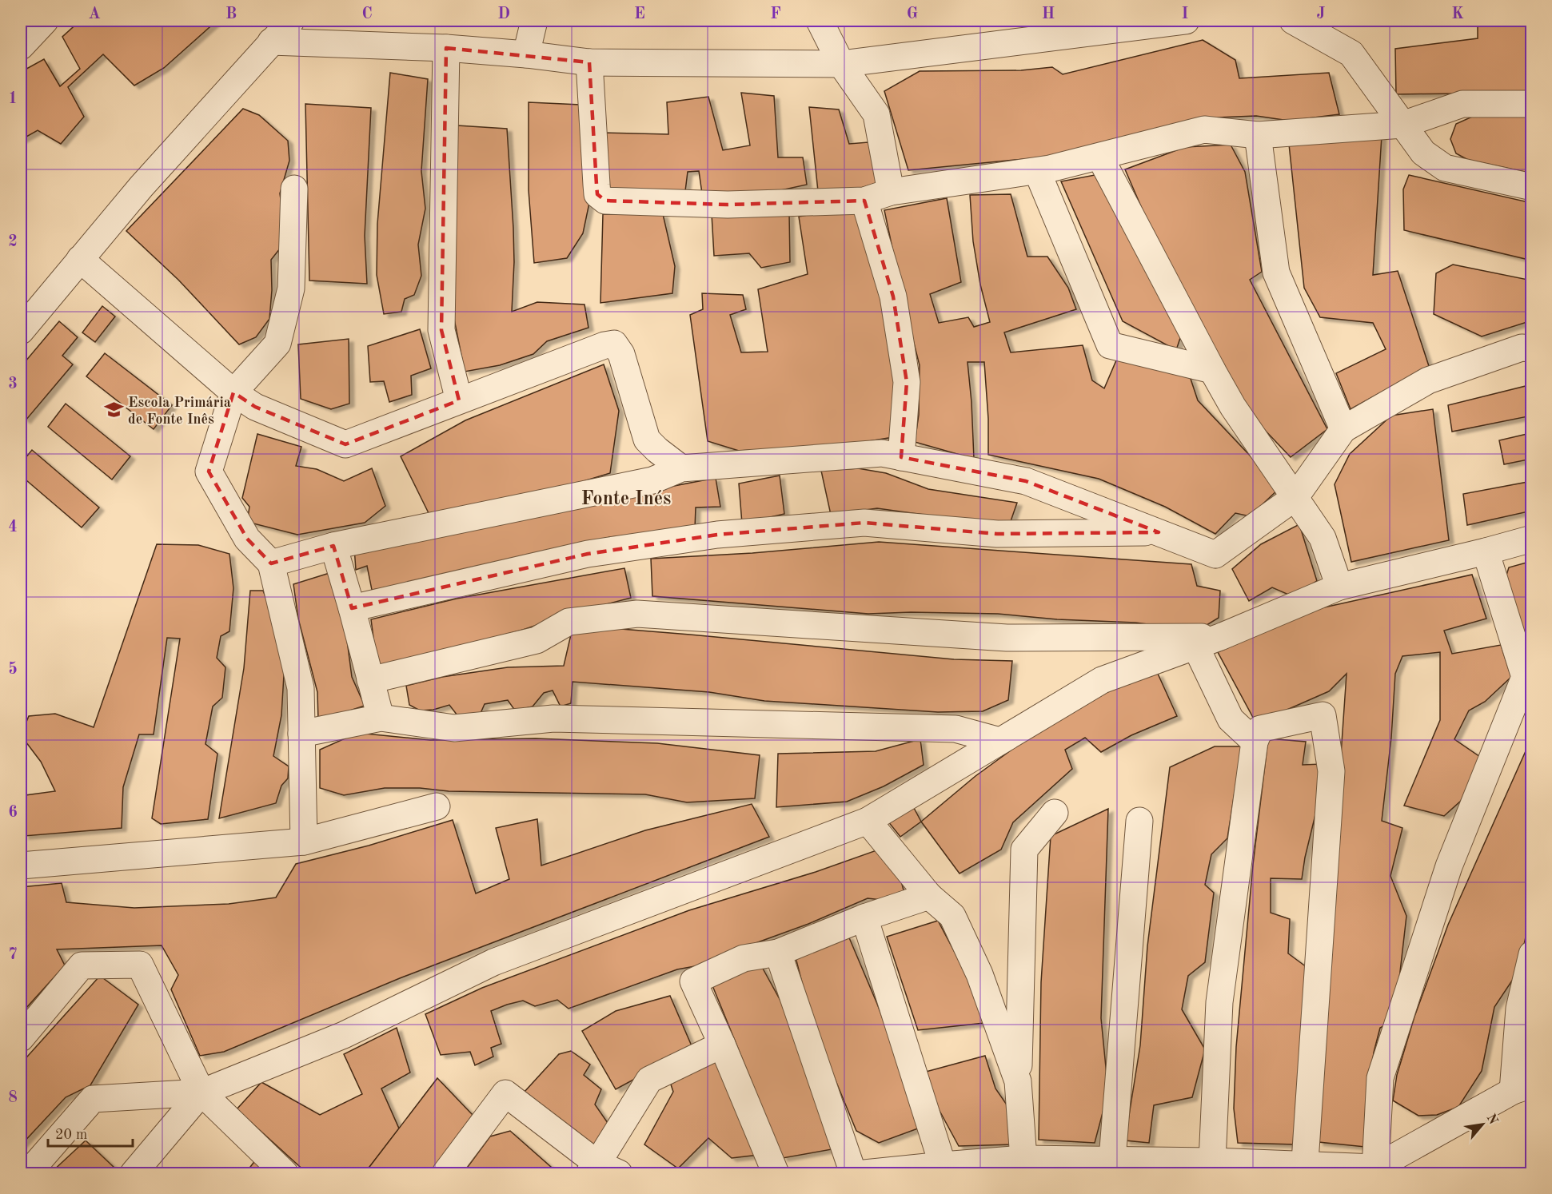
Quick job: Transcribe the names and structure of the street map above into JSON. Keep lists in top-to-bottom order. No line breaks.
{"districts":["Fonte Inés"],"places":{"school or university":["Escola Primária de Fonte Inês"]},"scale_bar":"20 m","north":"top right","grid":{"columns":["A","B","C","D","E","F","G","H","I","J","K"],"rows":["1","2","3","4","5","6","7","8"]}}
